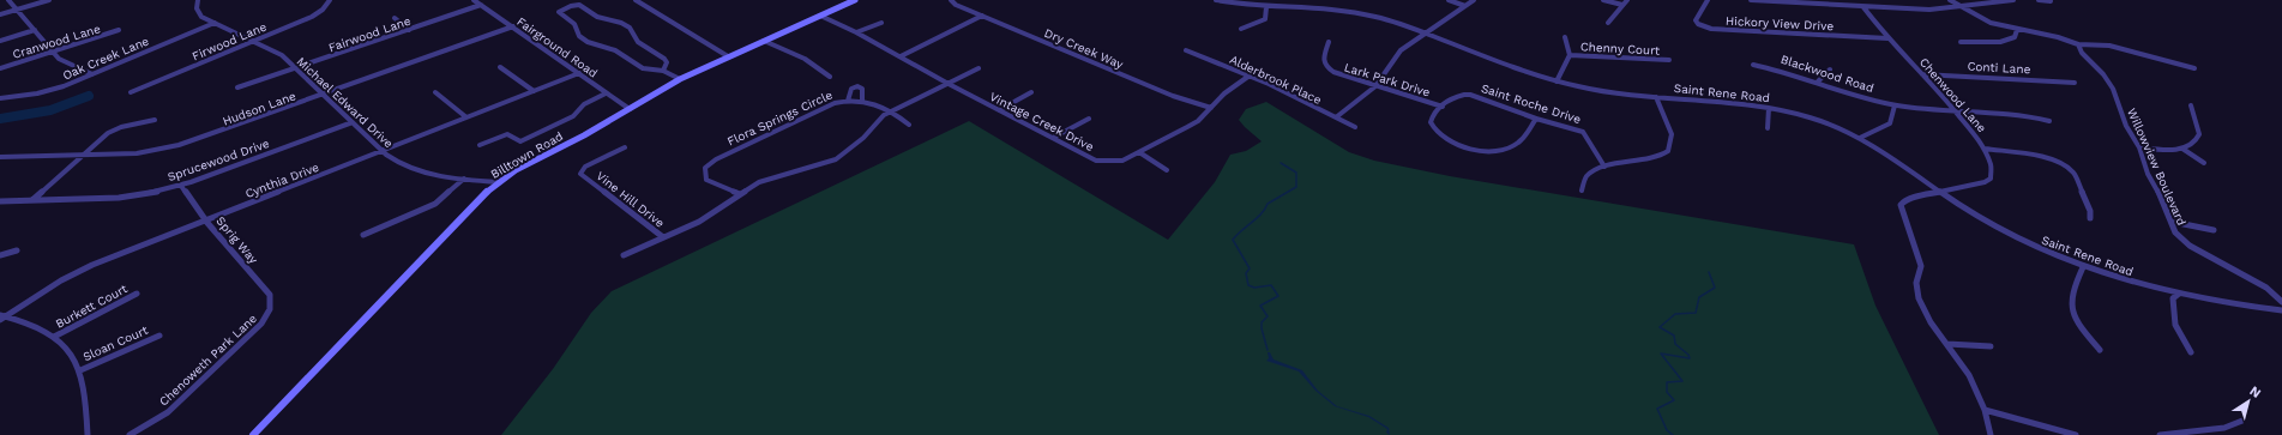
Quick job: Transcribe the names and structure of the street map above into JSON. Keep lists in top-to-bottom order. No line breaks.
{"streets":{"main road":["Billtown Road"],"street":["Hickory View Drive","Fairwood Lane","Cranwood Lane","Firwood Lane","Fairground Road","Dry Creek Way","Chenny Court","Oak Creek Lane","Conti Lane","Blackwood Road","Alderbrook Place","Lark Park Drive","Saint Rene Road","Chenwood Lane","Michael Edward Drive","Saint Roche Drive","Hudson Lane","Flora Springs Circle","Vintage Creek Drive","Sprucewood Drive","Willowview Boulevard","Cynthia Drive","Vine Hill Drive","Sprig Way","Burkett Court","Sloan Court","Chenoweth Park Lane"]},"crossings":[["Hickory View Drive","Chenwood Lane"],["Fairwood Lane","Fairground Road"],["Fairwood Lane","Michael Edward Drive"],["Firwood Lane","Michael Edward Drive"],["Fairground Road","Hudson Lane"],["Fairground Road","Billtown Road"],["Fairground Road","Cynthia Drive"],["Dry Creek Way","Vintage Creek Drive"],["Oak Creek Lane","Michael Edward Drive"],["Conti Lane","Chenwood Lane"],["Blackwood Road","Chenwood Lane"],["Alderbrook Place","Vintage Creek Drive"],["Saint Rene Road","Chenwood Lane"],["Michael Edward Drive","Hudson Lane"],["Michael Edward Drive","Billtown Road"],["Michael Edward Drive","Sprucewood Drive"],["Michael Edward Drive","Cynthia Drive"],["Vintage Creek Drive","Billtown Road"],["Sprucewood Drive","Sprig Way"],["Cynthia Drive","Sprig Way"],["Sprig Way","Chenoweth Park Lane"]],"north":"top right"}
